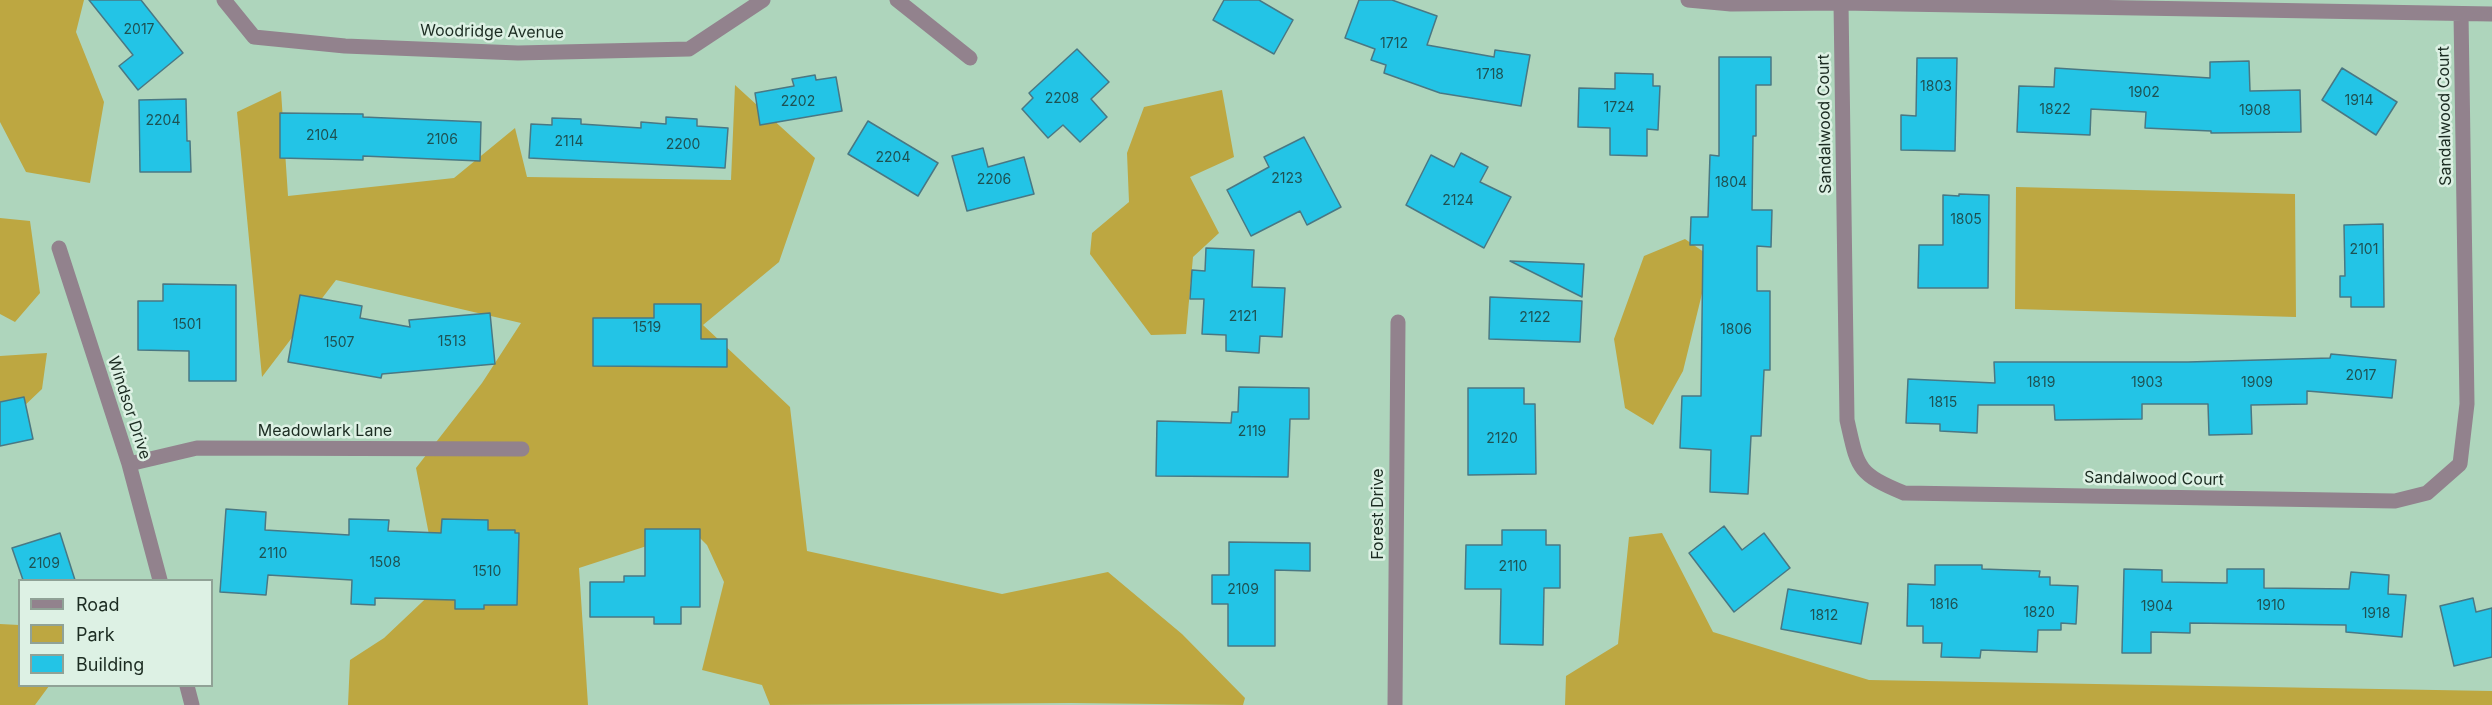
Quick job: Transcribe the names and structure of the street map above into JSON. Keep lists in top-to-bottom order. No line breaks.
{"streets":{"street":["Woodridge Avenue","Sandalwood Court","Windsor Drive","Meadowlark Lane","Forest Drive"]},"crossings":[["Windsor Drive","Meadowlark Lane"]],"house_numbers":["2017","1712","1718","1803","1902","2208","1914","2202","1724","1822","1908","2204","2104","2106","2114","2200","2204","2123","2206","1804","2124","1805","2101","2121","2122","1501","1519","1806","1513","1507","2017","1819","1903","1909","1815","2119","2120","2110","1508","2109","2110","1510","2109","1816","1910","1904","1820","1918","1812"],"legend":["Road","Park","Building"]}
